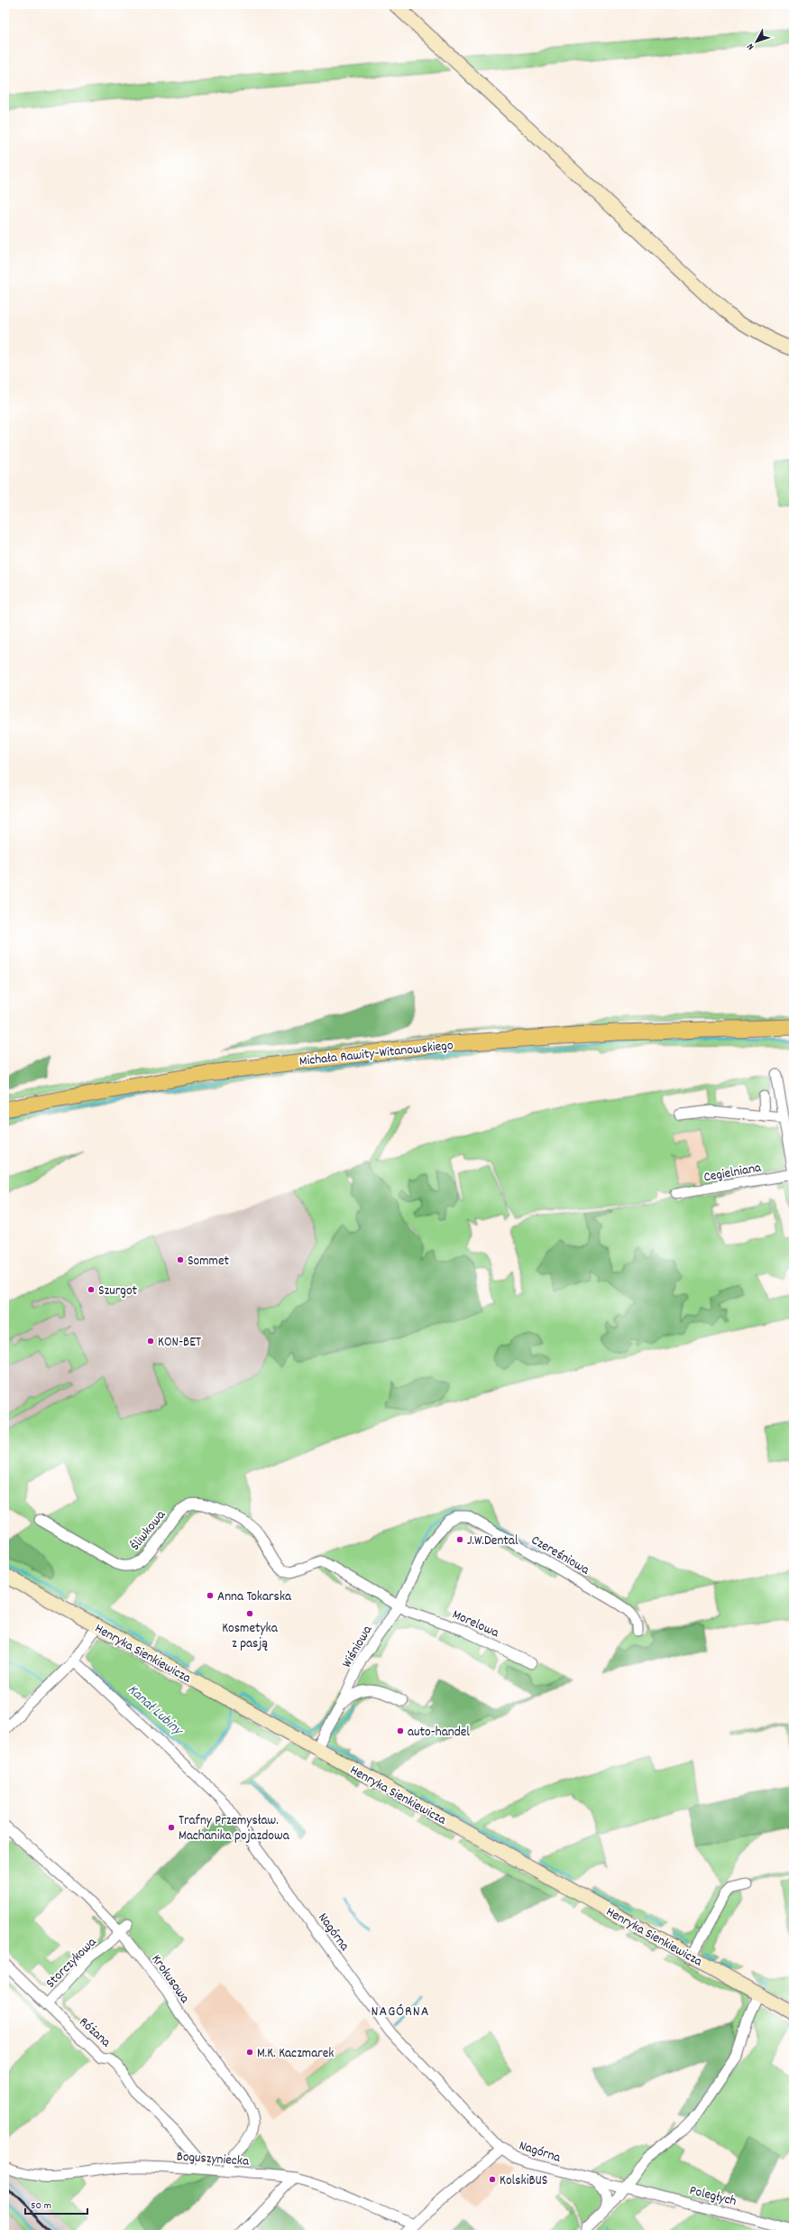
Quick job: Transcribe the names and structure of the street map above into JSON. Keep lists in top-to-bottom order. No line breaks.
{"streets":{"main road":["Michała Rawity-Witanowskiego"],"street":["Cegielniana","Śliwkowa","Czereśniowa","Morelowa","Wiśniowa","Henryka Sienkiewicza","Nagórna","Storczykowa","Krokusowa","Różana","Boguszyniecka","Poległych"]},"crossings":[["Śliwkowa","Morelowa"],["Czereśniowa","Morelowa"],["Czereśniowa","Wiśniowa"],["Morelowa","Wiśniowa"],["Wiśniowa","Henryka Sienkiewicza"],["Nagórna","Poległych"],["Storczykowa","Krokusowa"],["Storczykowa","Różana"],["Krokusowa","Boguszyniecka"],["Różana","Boguszyniecka"]],"districts":["NAGÓRNA"],"water":["Kanał Lubiny"],"places":["Sommet","Szurgot","KON-BET","J.W.Dental","Anna Tokarska","Kosmetyka z pasją","auto-handel","Trafny Przemysław. Machanika pojazdowa","M.K. Kaczmarek","KolskiBUS"],"scale_bar":"50 m","north":"bottom left"}
